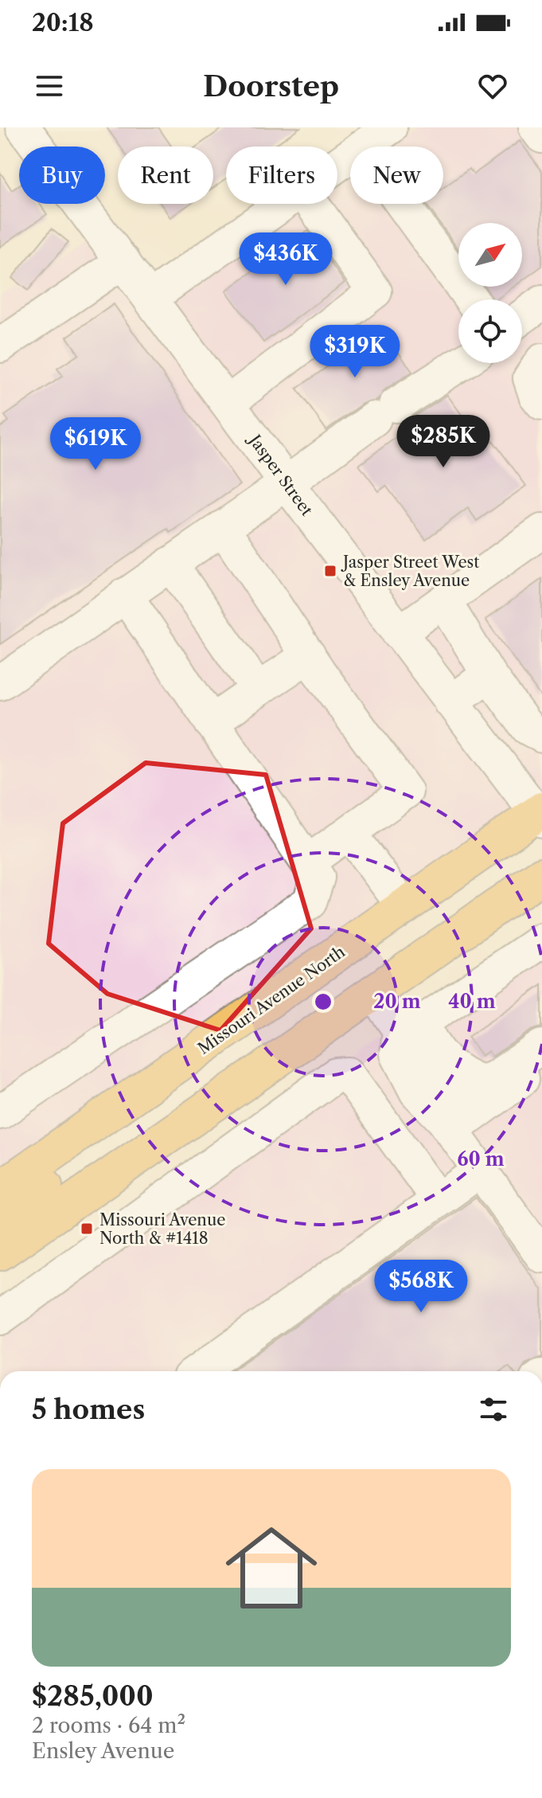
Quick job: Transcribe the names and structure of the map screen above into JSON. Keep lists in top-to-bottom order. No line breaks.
{"streets":{"main road":["Missouri Avenue North"],"street":["Jasper Street"]},"crossings":[["Jasper Street","Missouri Avenue North"]],"places":{"transit":["Jasper Street West & Ensley Avenue","Missouri Avenue North & #1418"]},"north":"top right","page":{"status":"20:18","header":"Doorstep","chip":["Buy","Rent","Filters","New"],"price":["$436K","$319K","$285K","$619K","$568K"],"heading":"5 homes","list":[{"name":"$285,000","note":"2 rooms · 64 m² · Ensley Avenue"}]},"rings":["20 m","40 m","60 m"]}
